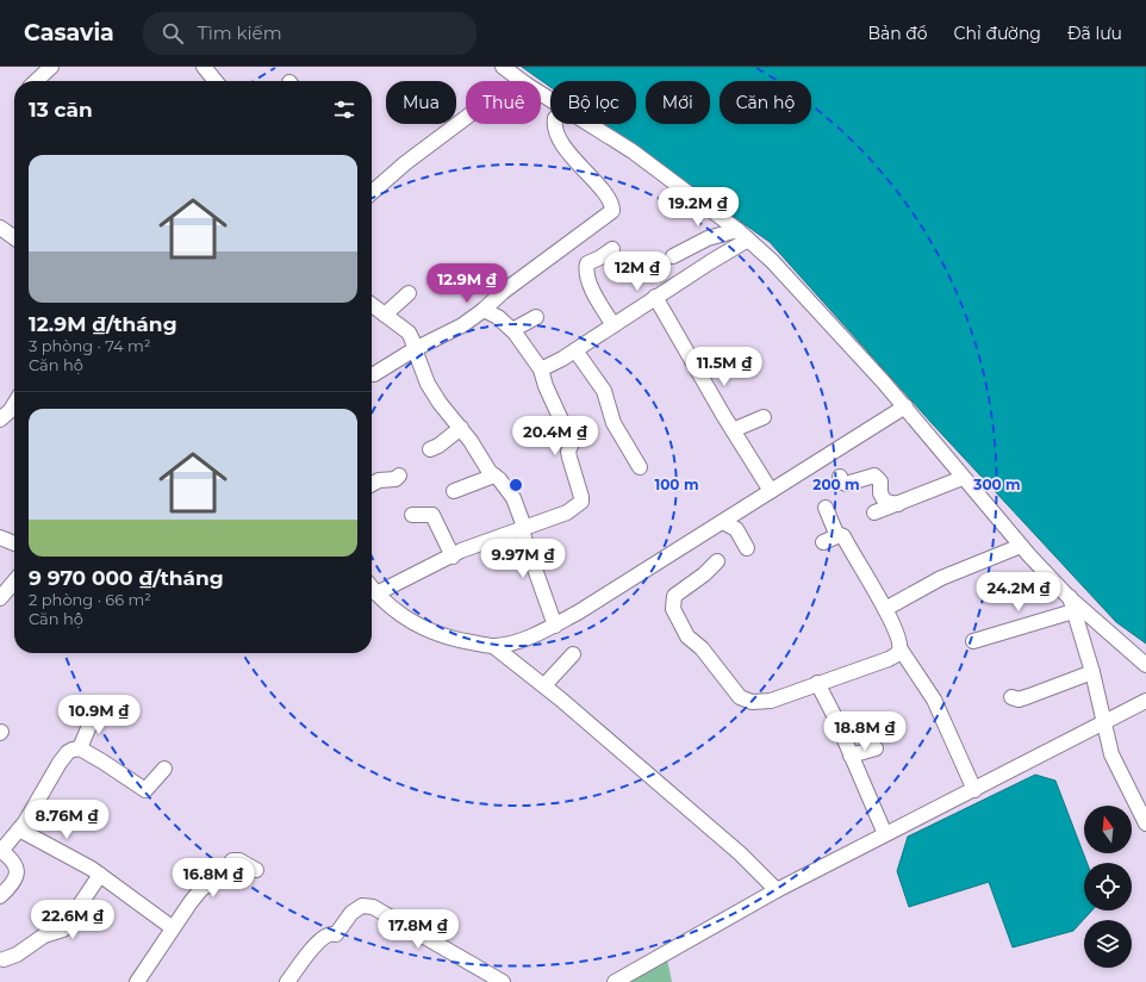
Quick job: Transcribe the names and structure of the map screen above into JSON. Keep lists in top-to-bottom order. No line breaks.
{"north":"top","page":{"header":"Casavia","search":"Tìm kiếm","nav":["Bản đồ","Chỉ đường","Đã lưu"],"chip":["Mua","Thuê","Bộ lọc","Mới","Căn hộ"],"heading":"13 căn","list":[{"name":"12.9M ₫/tháng","note":"3 phòng · 74 m² · Căn hộ"},{"name":"9 970 000 ₫/tháng","note":"2 phòng · 66 m² · Căn hộ"}],"price":["19.2M ₫","12M ₫","12.9M ₫","11.5M ₫","20.4M ₫","9.97M ₫","24.2M ₫","10.9M ₫","18.8M ₫","8.76M ₫","16.8M ₫","22.6M ₫","17.8M ₫"]},"rings":["100 m","200 m","300 m"]}
